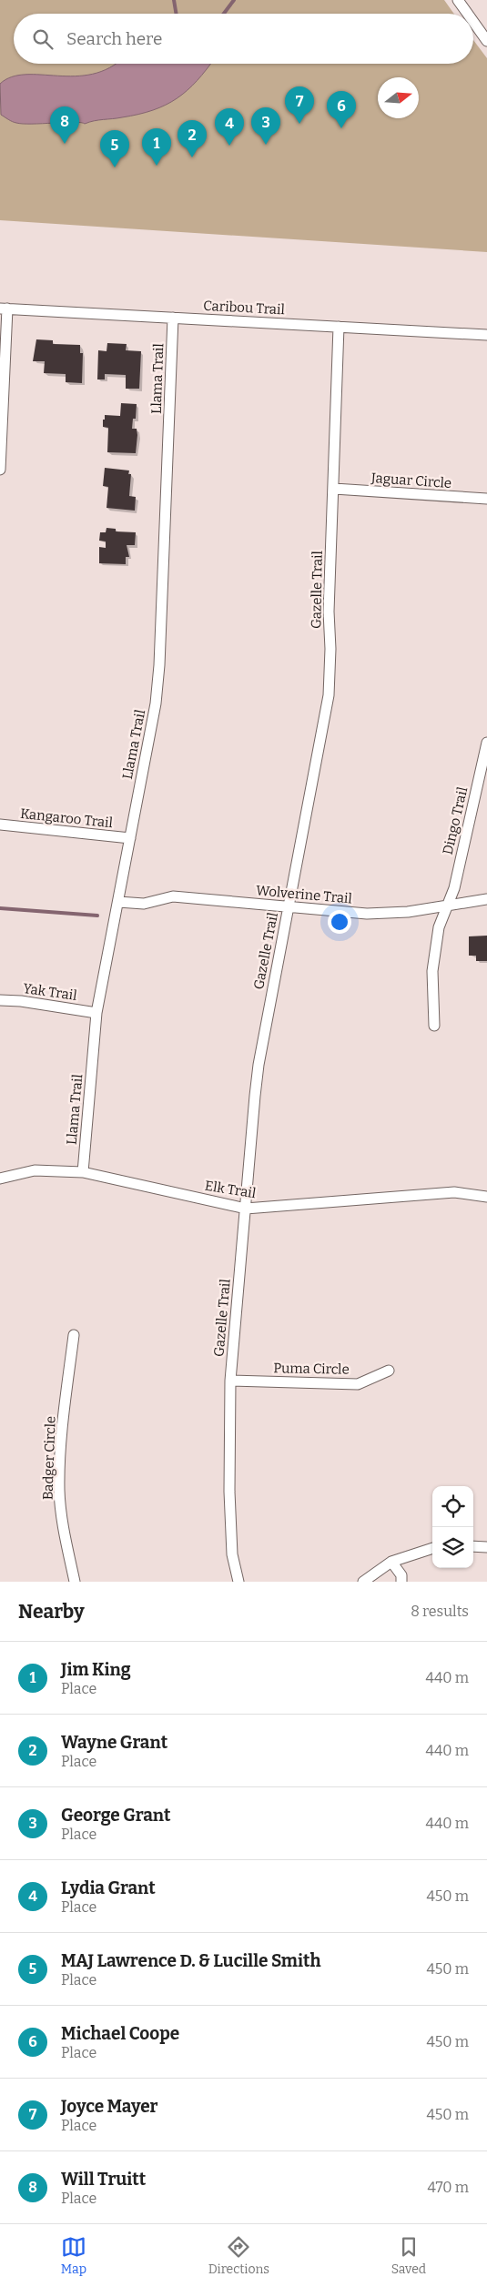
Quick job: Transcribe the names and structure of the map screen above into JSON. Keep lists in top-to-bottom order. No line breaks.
{"streets":{"street":["Caribou Trail","Llama Trail","Jaguar Circle","Gazelle Trail","Kangaroo Trail","Dingo Trail","Wolverine Trail","Yak Trail","Elk Trail","Puma Circle","Badger Circle"]},"crossings":[["Caribou Trail","Llama Trail"],["Caribou Trail","Gazelle Trail"],["Llama Trail","Kangaroo Trail"],["Llama Trail","Wolverine Trail"],["Llama Trail","Yak Trail"],["Llama Trail","Elk Trail"],["Jaguar Circle","Gazelle Trail"],["Gazelle Trail","Wolverine Trail"],["Gazelle Trail","Elk Trail"],["Gazelle Trail","Puma Circle"],["Dingo Trail","Wolverine Trail"]],"north":"right","page":{"search":"Search here","pins":["7","6","8","3","4","2","1","5"],"heading":["Nearby","8 results"],"list":[{"mark":"1","name":"Jim King","note":"Place","value":"440 m"},{"mark":"2","name":"Wayne Grant","note":"Place","value":"440 m"},{"mark":"3","name":"George Grant","note":"Place","value":"440 m"},{"mark":"4","name":"Lydia Grant","note":"Place","value":"450 m"},{"mark":"5","name":"MAJ Lawrence D. & Lucille Smith","note":"Place","value":"450 m"},{"mark":"6","name":"Michael Coope","note":"Place","value":"450 m"},{"mark":"7","name":"Joyce Mayer","note":"Place","value":"450 m"},{"mark":"8","name":"Will Truitt","note":"Place","value":"470 m"}],"nav":["Map","Directions","Saved"]}}
